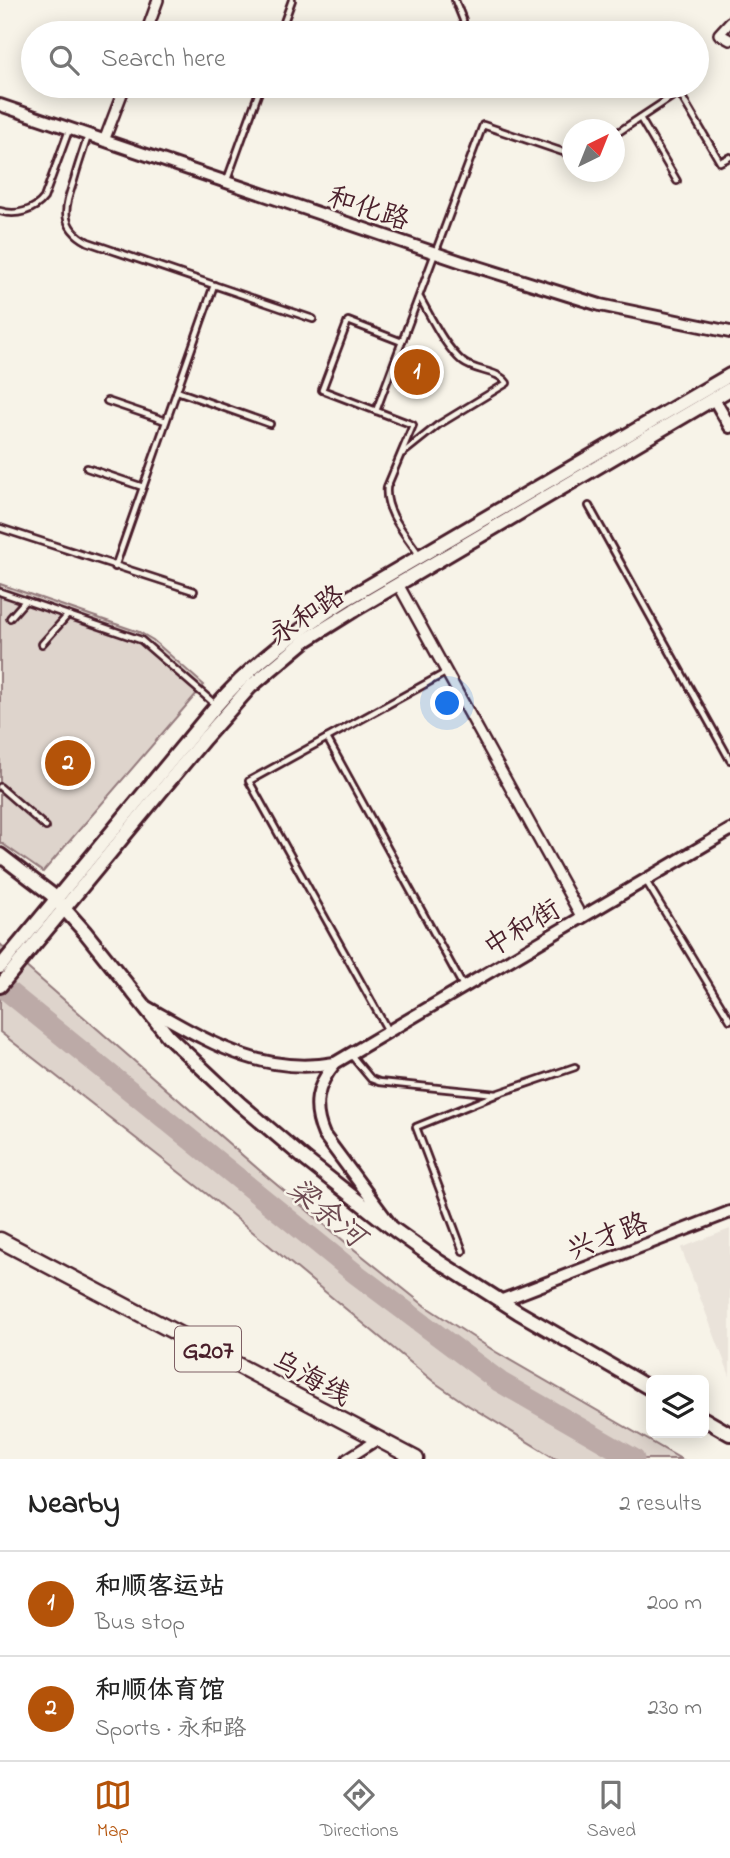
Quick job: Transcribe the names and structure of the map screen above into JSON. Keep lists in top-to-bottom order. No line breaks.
{"streets":{"highway":["G207","乌海线"],"main road":["永和路"],"street":["和化路","中和街","兴才路"]},"water":["梁余河"],"north":"top right","page":{"search":"Search here","pins":["1","2"],"heading":["Nearby","2 results"],"list":[{"mark":"1","name":"和顺客运站","note":"Bus stop","value":"200 m"},{"mark":"2","name":"和顺体育馆","note":"Sports · 永和路","value":"230 m"}],"nav":["Map","Directions","Saved"]}}
